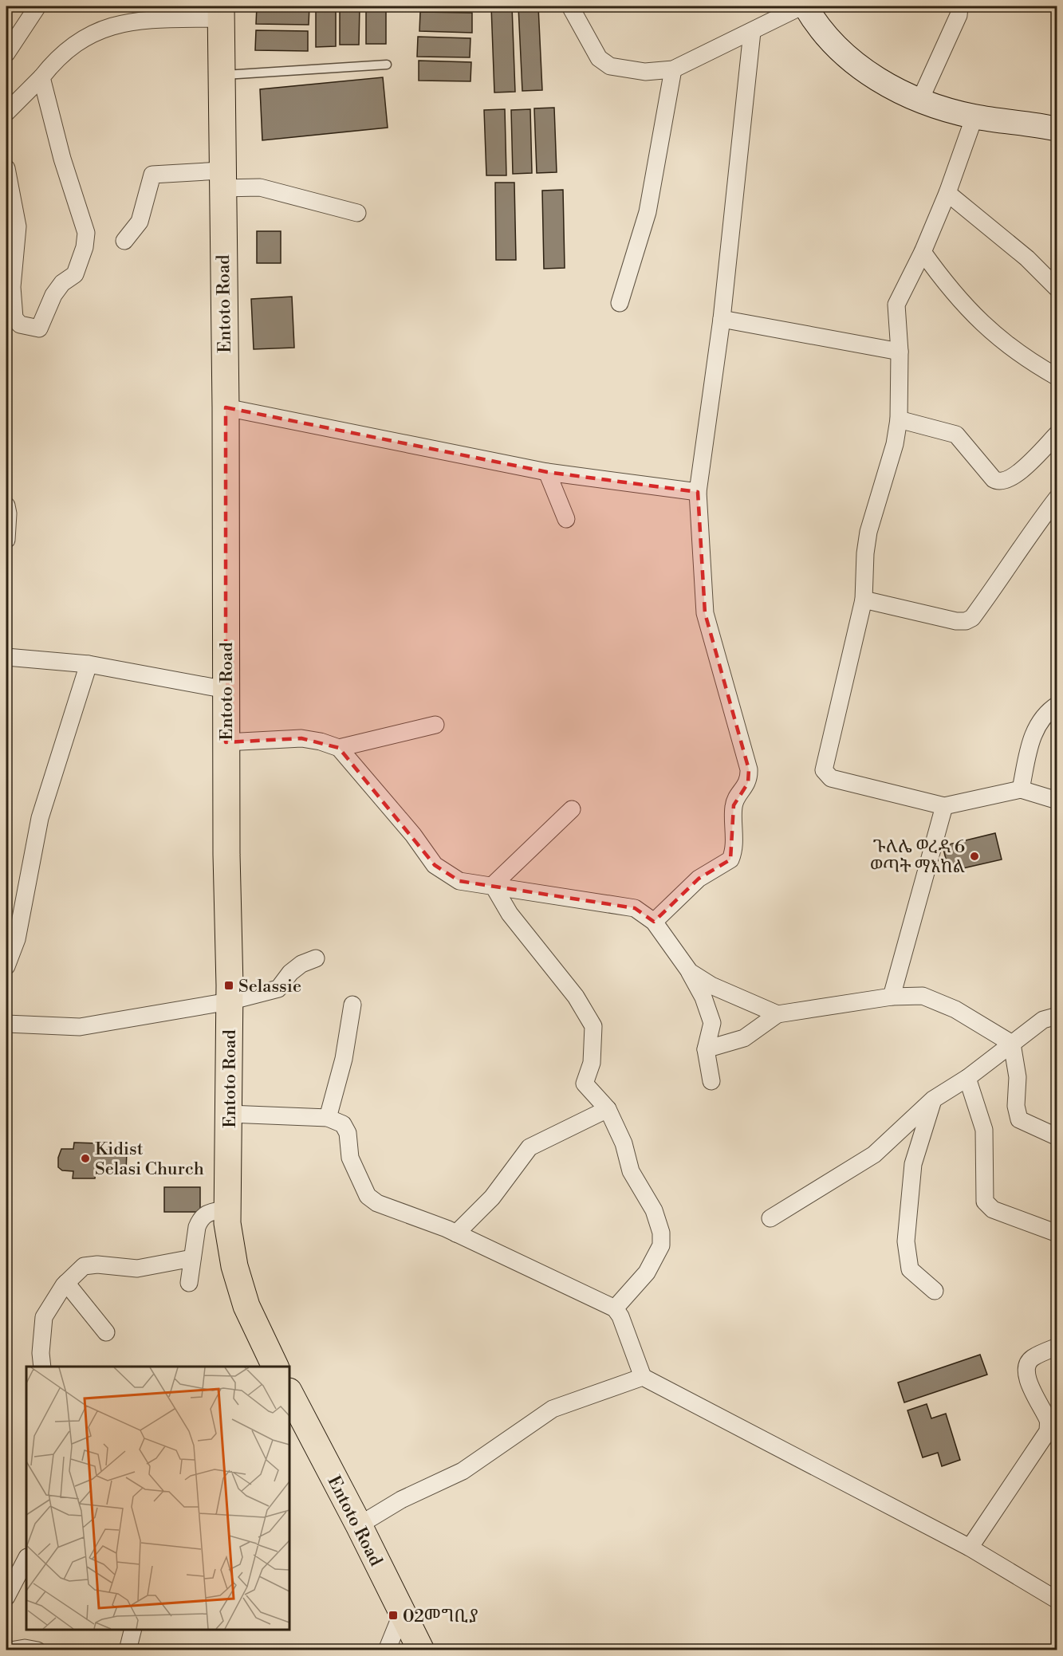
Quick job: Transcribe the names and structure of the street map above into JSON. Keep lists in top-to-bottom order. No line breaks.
{"streets":{"main road":["Entoto Road"]},"places":{"other":["ጉለሌ ወረዳ 6 ወጣት ማእከል","Kidist Selasi Church"],"transit":["Selassie","02መግቢያ"]}}
